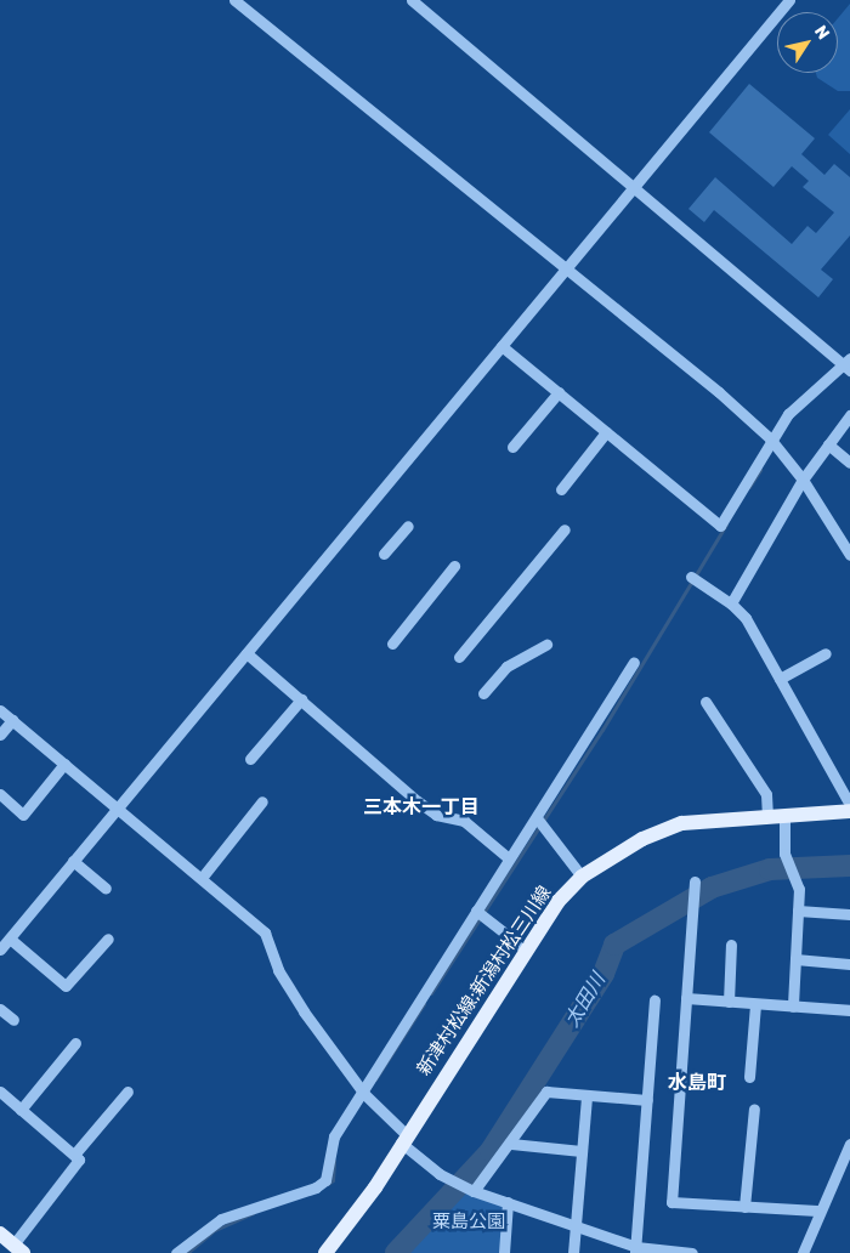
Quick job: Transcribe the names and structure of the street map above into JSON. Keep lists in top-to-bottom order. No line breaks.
{"streets":{"main road":["新津村松線;新潟村松三川線"]},"districts":["三本木一丁目","水島町"],"water":["太田川"],"parks":["粟島公園"],"north":"top right"}
